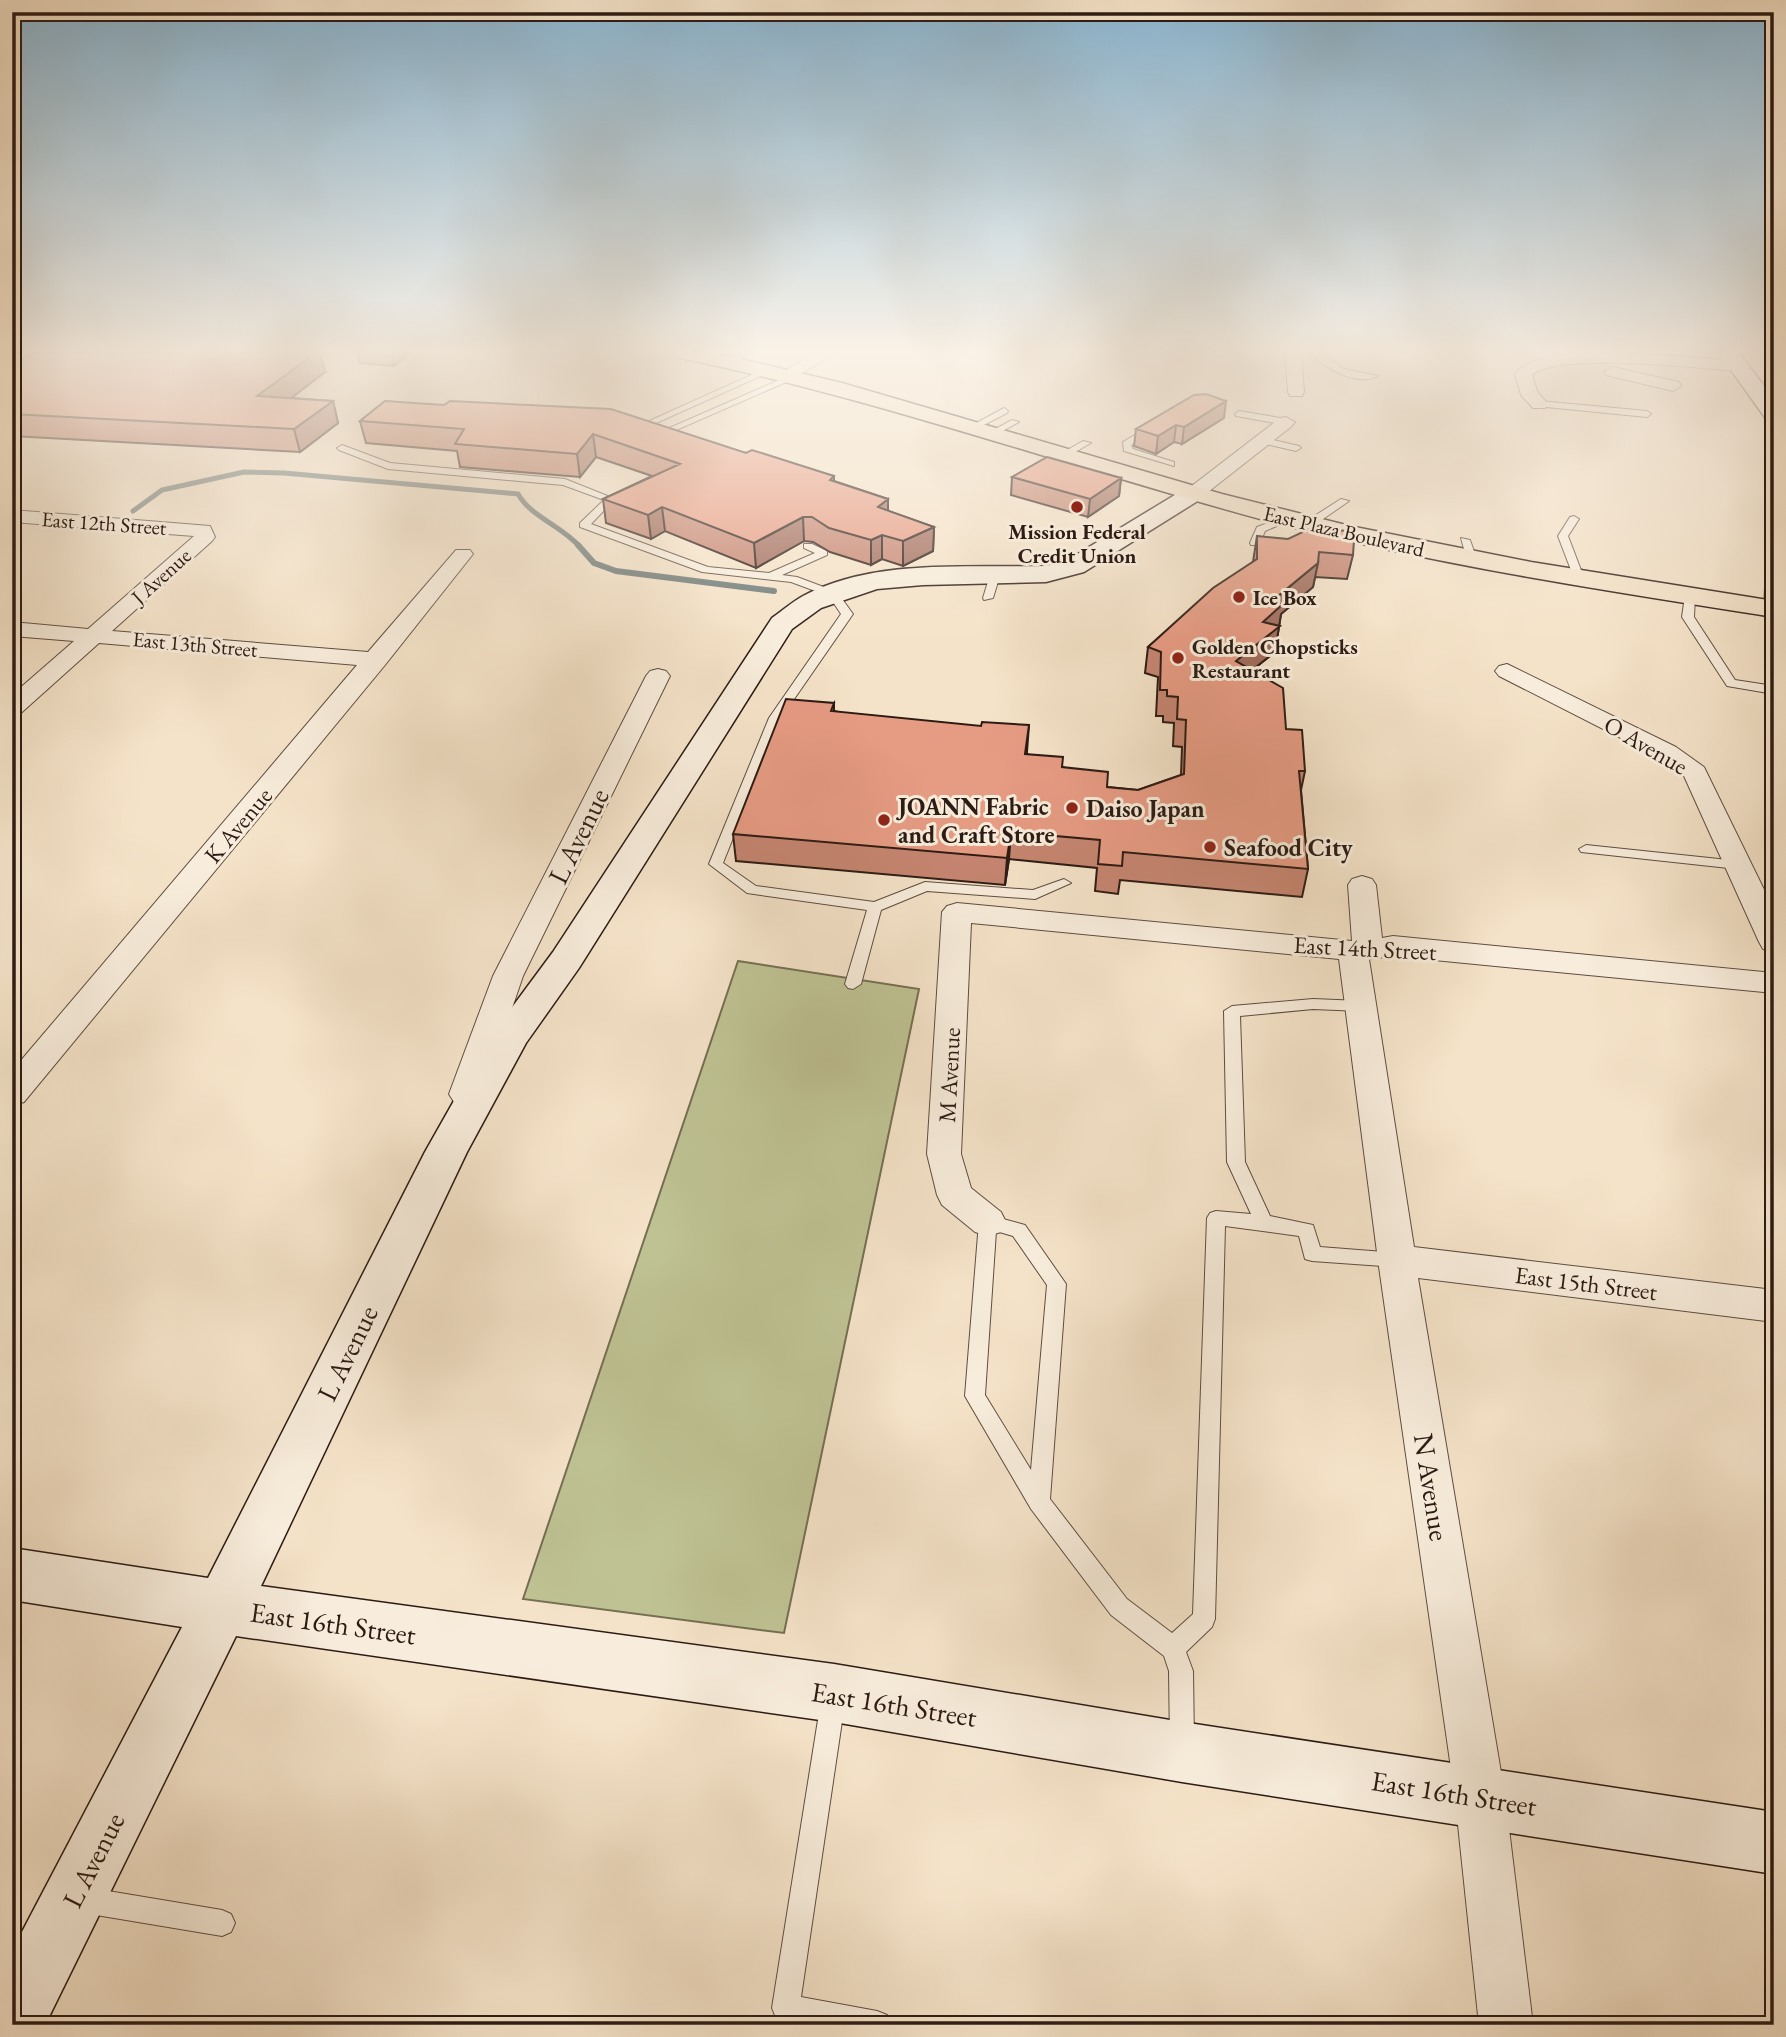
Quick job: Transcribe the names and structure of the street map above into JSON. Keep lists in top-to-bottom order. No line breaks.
{"streets":{"main road":["East Plaza Boulevard"],"street":["East 12th Street","J Avenue","East 13th Street","O Avenue","K Avenue","L Avenue","East 14th Street","M Avenue","East 15th Street","N Avenue","East 16th Street"]},"crossings":[["East 12th Street","J Avenue"],["J Avenue","East 13th Street"],["East 13th Street","K Avenue"],["L Avenue","East 16th Street"],["East 14th Street","M Avenue"],["East 14th Street","N Avenue"],["East 15th Street","N Avenue"],["N Avenue","East 16th Street"]],"places":["Mission Federal Credit Union","Ice Box","Golden Chopsticks Restaurant","Daiso Japan","JOANN Fabric and Craft Store","Seafood City"]}
